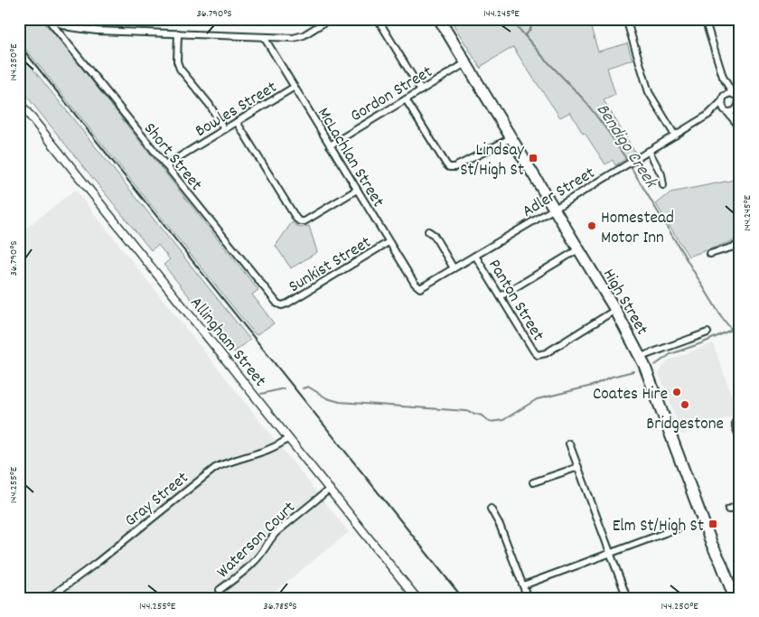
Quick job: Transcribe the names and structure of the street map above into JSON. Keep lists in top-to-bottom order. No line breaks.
{"streets":{"highway":["High Street"],"street":["Gordon Street","Bowles Street","Short Street","McLachlan Street","Adler Street","Sunkist Street","Panton Street","Allingham Street","Gray Street","Waterson Court"]},"crossings":[["Gordon Street","McLachlan Street"],["Gordon Street","High Street"],["Bowles Street","Short Street"],["Bowles Street","McLachlan Street"],["Short Street","Sunkist Street"],["McLachlan Street","Adler Street"],["McLachlan Street","Sunkist Street"],["Adler Street","Panton Street"],["Adler Street","High Street"],["Panton Street","High Street"],["Allingham Street","Gray Street"],["Allingham Street","Waterson Court"]],"water":["Bendigo Creek"],"places":{"transit":["Lindsay St/High St","Elm St/High St"],"other":["Homestead Motor Inn","Coates Hire","Bridgestone"]},"coordinates":["36.790°S","144.245°E","144.250°E","144.255°E","36.785°S"]}
